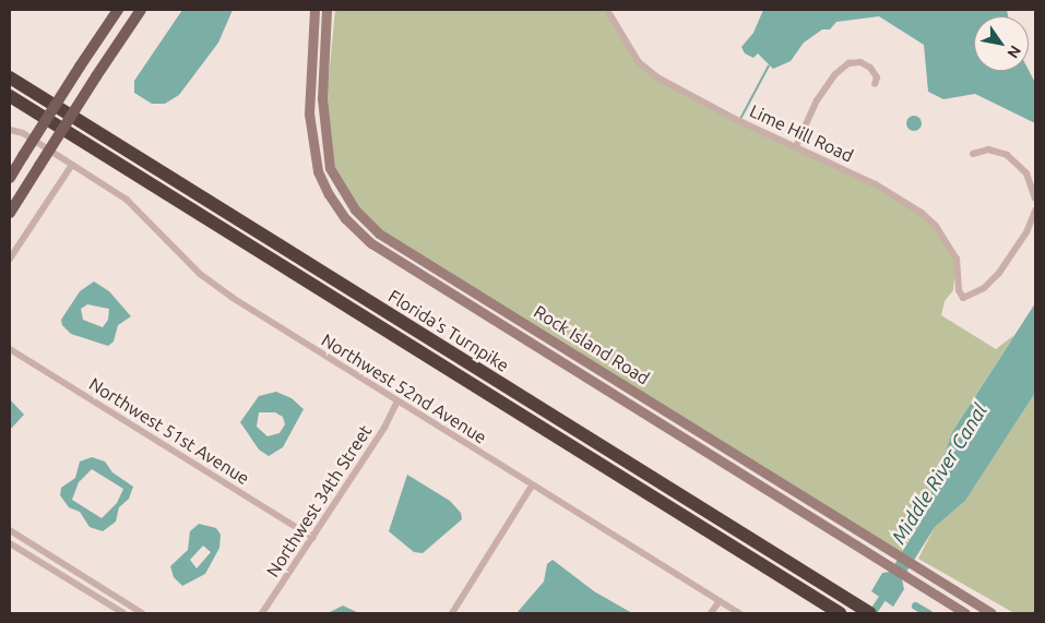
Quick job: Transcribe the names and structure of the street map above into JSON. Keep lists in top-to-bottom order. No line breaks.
{"streets":{"highway":["Florida's Turnpike"],"main road":["Rock Island Road"],"street":["Lime Hill Road","Northwest 52nd Avenue","Northwest 51st Avenue","Northwest 34th Street"]},"crossings":[["Northwest 52nd Avenue","Northwest 34th Street"],["Northwest 51st Avenue","Northwest 34th Street"]],"water":["Middle River Canal"],"north":"bottom right"}
